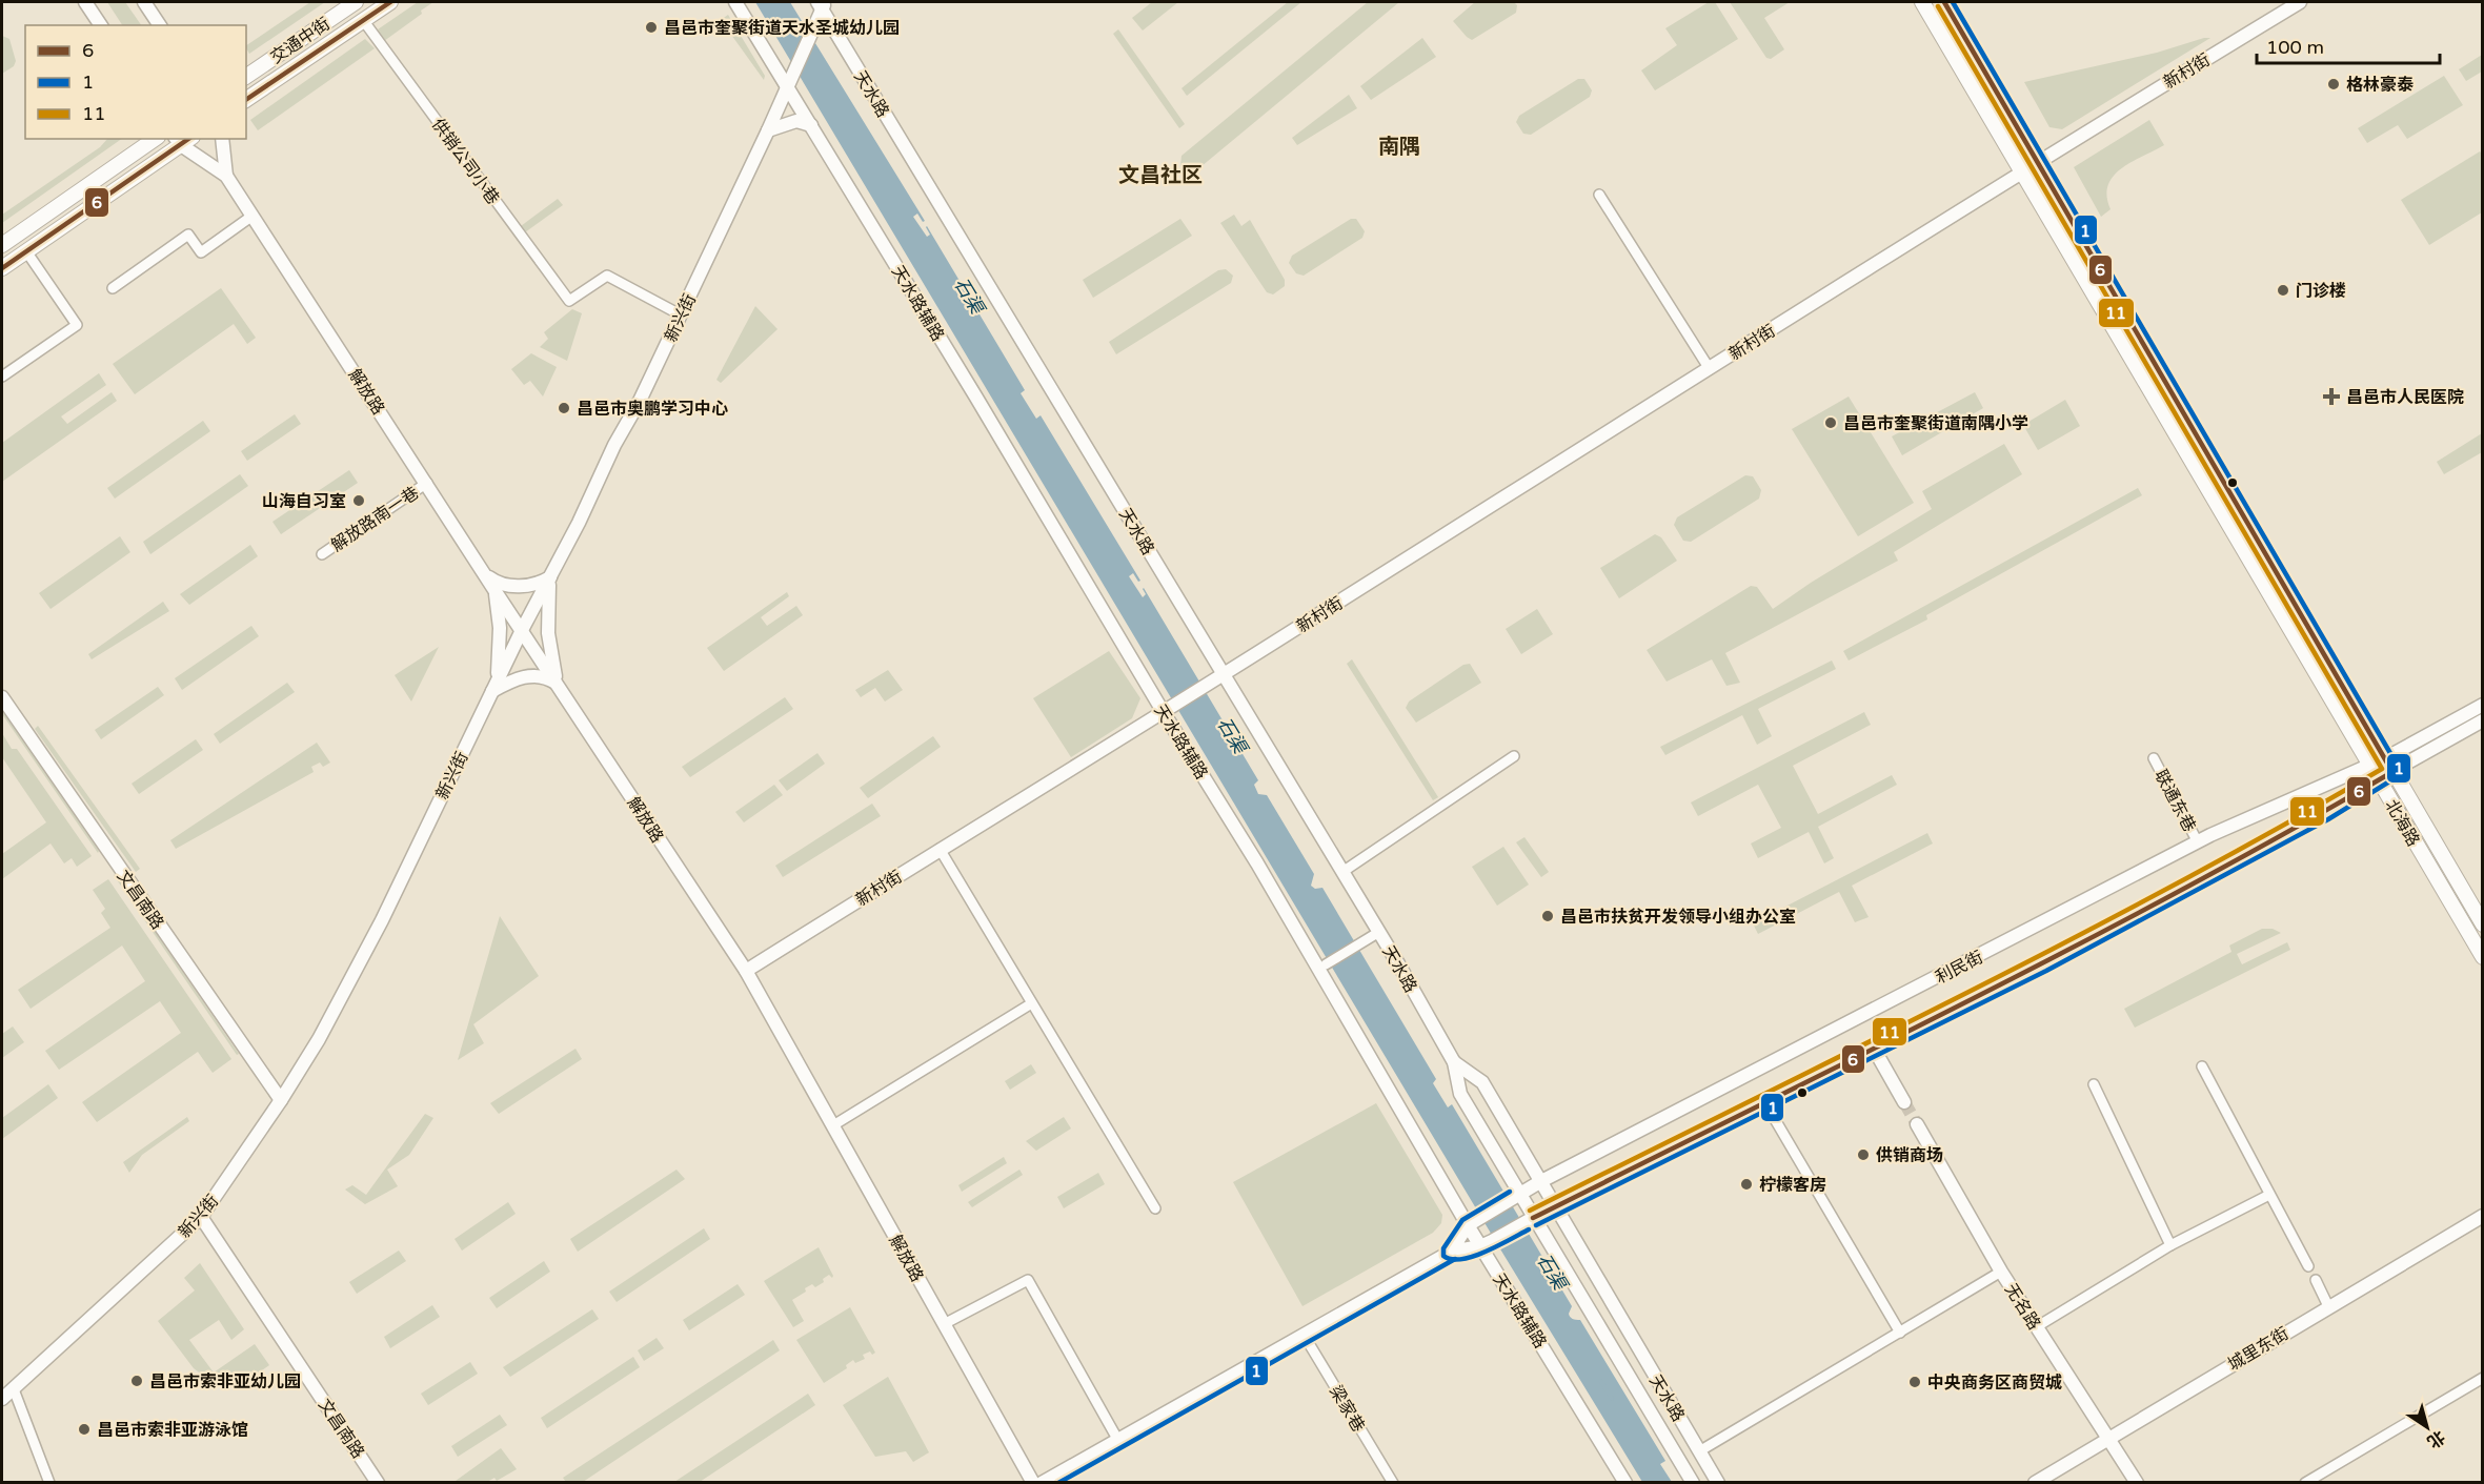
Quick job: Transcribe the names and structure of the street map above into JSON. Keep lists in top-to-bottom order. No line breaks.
{"streets":{"main road":["交通中街","北海路"],"street":["新村街","天水路","供销公司小巷","天水路辅路","新兴街","解放路","解放路南一巷","联通东巷","文昌南路","利民街","无名路","城里东街","梁家巷"]},"crossings":[["交通中街","供销公司小巷"],["新村街","天水路"],["新村街","天水路辅路"],["新村街","解放路"],["新村街","北海路"],["天水路","新兴街"],["天水路","利民街"],["供销公司小巷","新兴街"],["天水路辅路","新兴街"],["天水路辅路","利民街"],["新兴街","解放路"],["新兴街","文昌南路"],["解放路","解放路南一巷"],["联通东巷","利民街"],["北海路","利民街"],["利民街","梁家巷"],["无名路","城里东街"]],"districts":["南隅","文昌社区"],"water":["石渠"],"places":{"other":["昌邑市奎聚街道天水圣城幼儿园","格林豪泰","门诊楼","昌邑市奥鹏学习中心","昌邑市奎聚街道南隅小学","山海自习室","昌邑市扶贫开发领导小组办公室","供销商场","柠檬客房","昌邑市索非亚幼儿园","中央商务区商贸城","昌邑市索非亚游泳馆"],"health":["昌邑市人民医院"]},"lines":["transit line 6","transit line 1","transit line 11"],"legend":["6","1","11"],"scale_bar":"100 m","north":"bottom right"}
